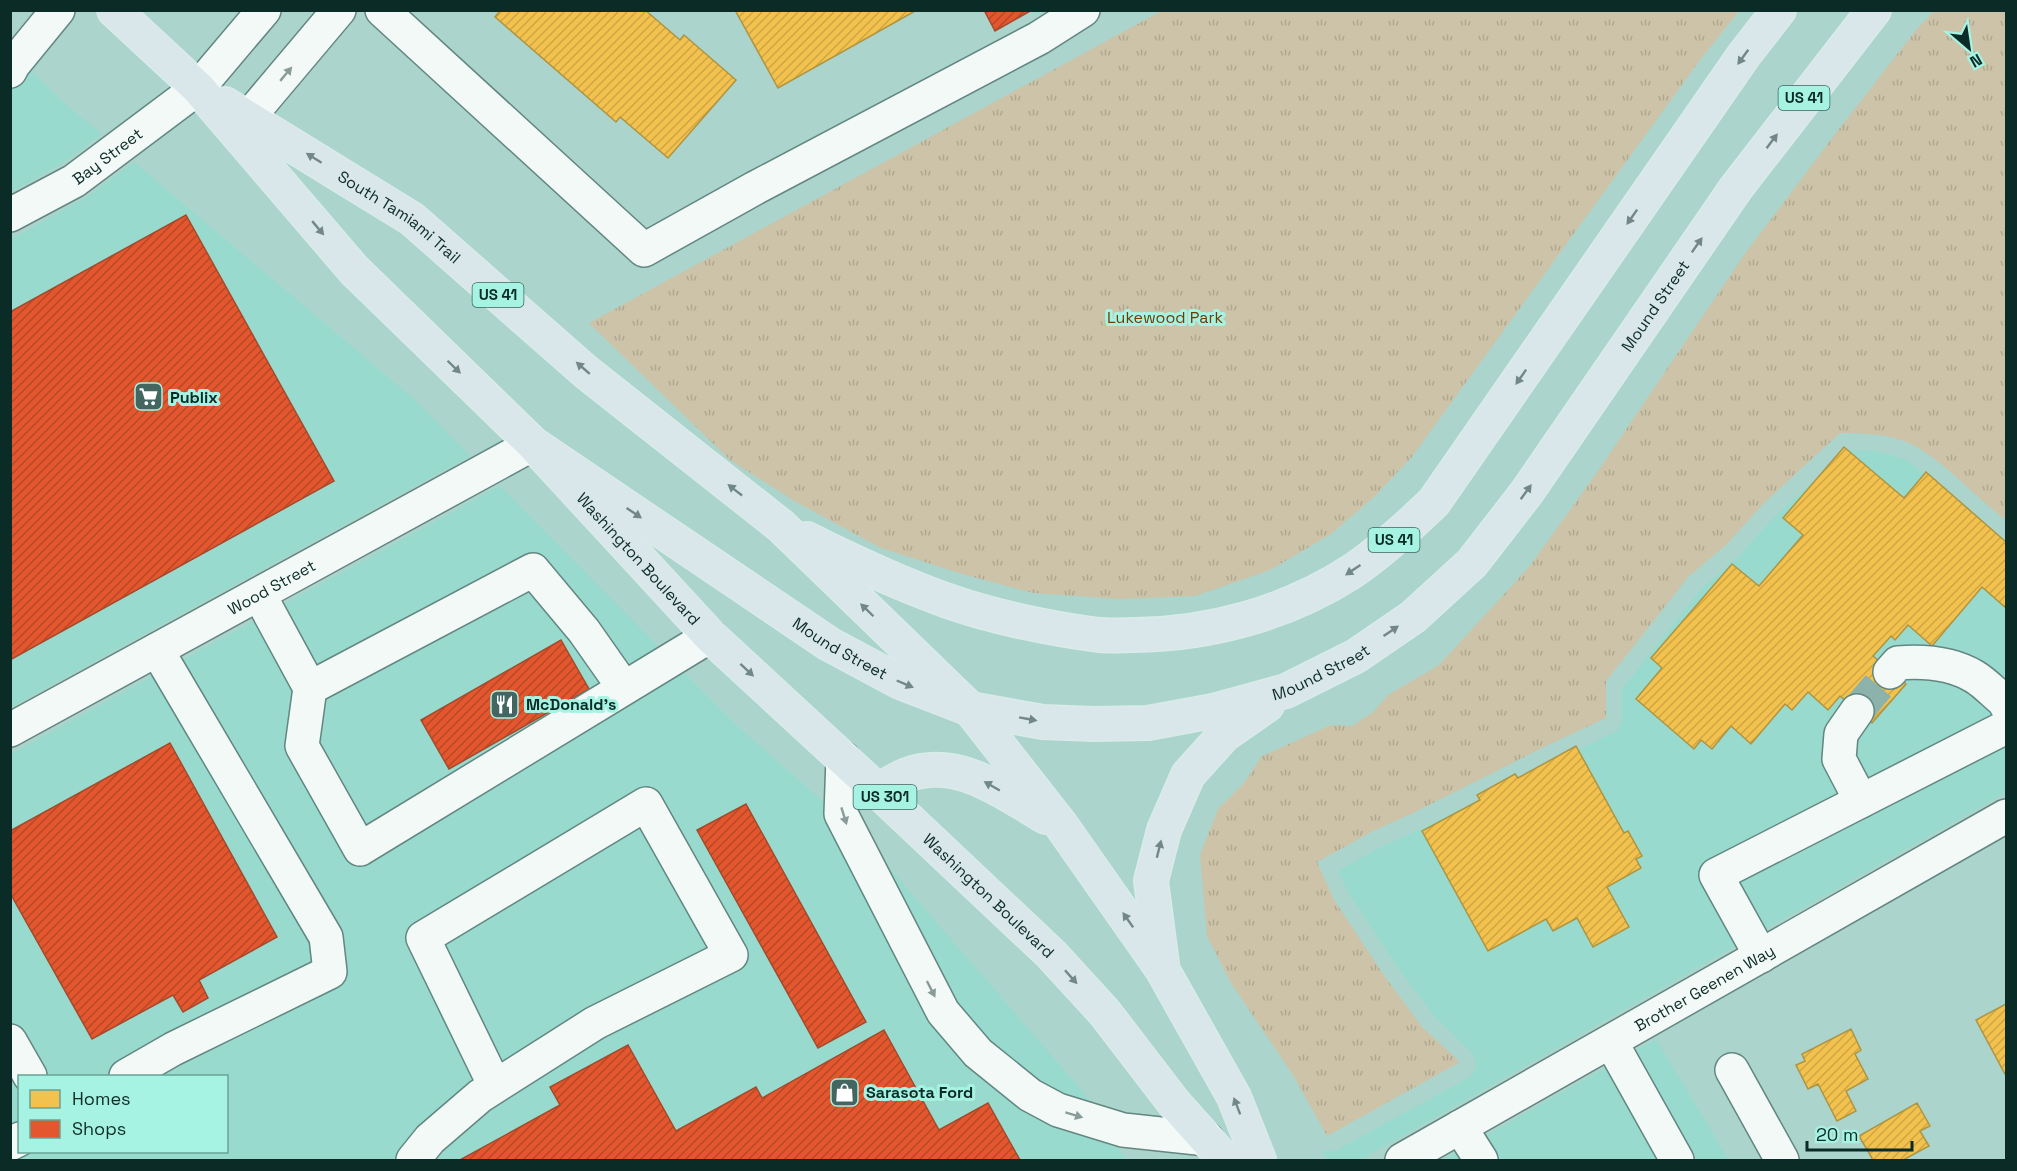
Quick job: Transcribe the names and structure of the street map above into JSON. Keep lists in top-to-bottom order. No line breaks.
{"streets":{"main road":["US 41","South Tamiami Trail","Mound Street","Washington Boulevard","US 301"],"street":["Bay Street","Wood Street","Brother Geenen Way"]},"crossings":[["US 41","South Tamiami Trail"],["Bay Street","South Tamiami Trail"],["South Tamiami Trail","Mound Street"],["South Tamiami Trail","Washington Boulevard"],["South Tamiami Trail","Wood Street"],["Mound Street","Washington Boulevard"],["Mound Street","Wood Street"],["Washington Boulevard","Wood Street"]],"one_way":["Mound Street"],"parks":["Lukewood Park"],"places":{"supermarket":["Publix"],"restaurant":["McDonald's"],"shop":["Sarasota Ford"]},"legend":["Homes","Shops"],"scale_bar":"20 m","north":"bottom right"}
